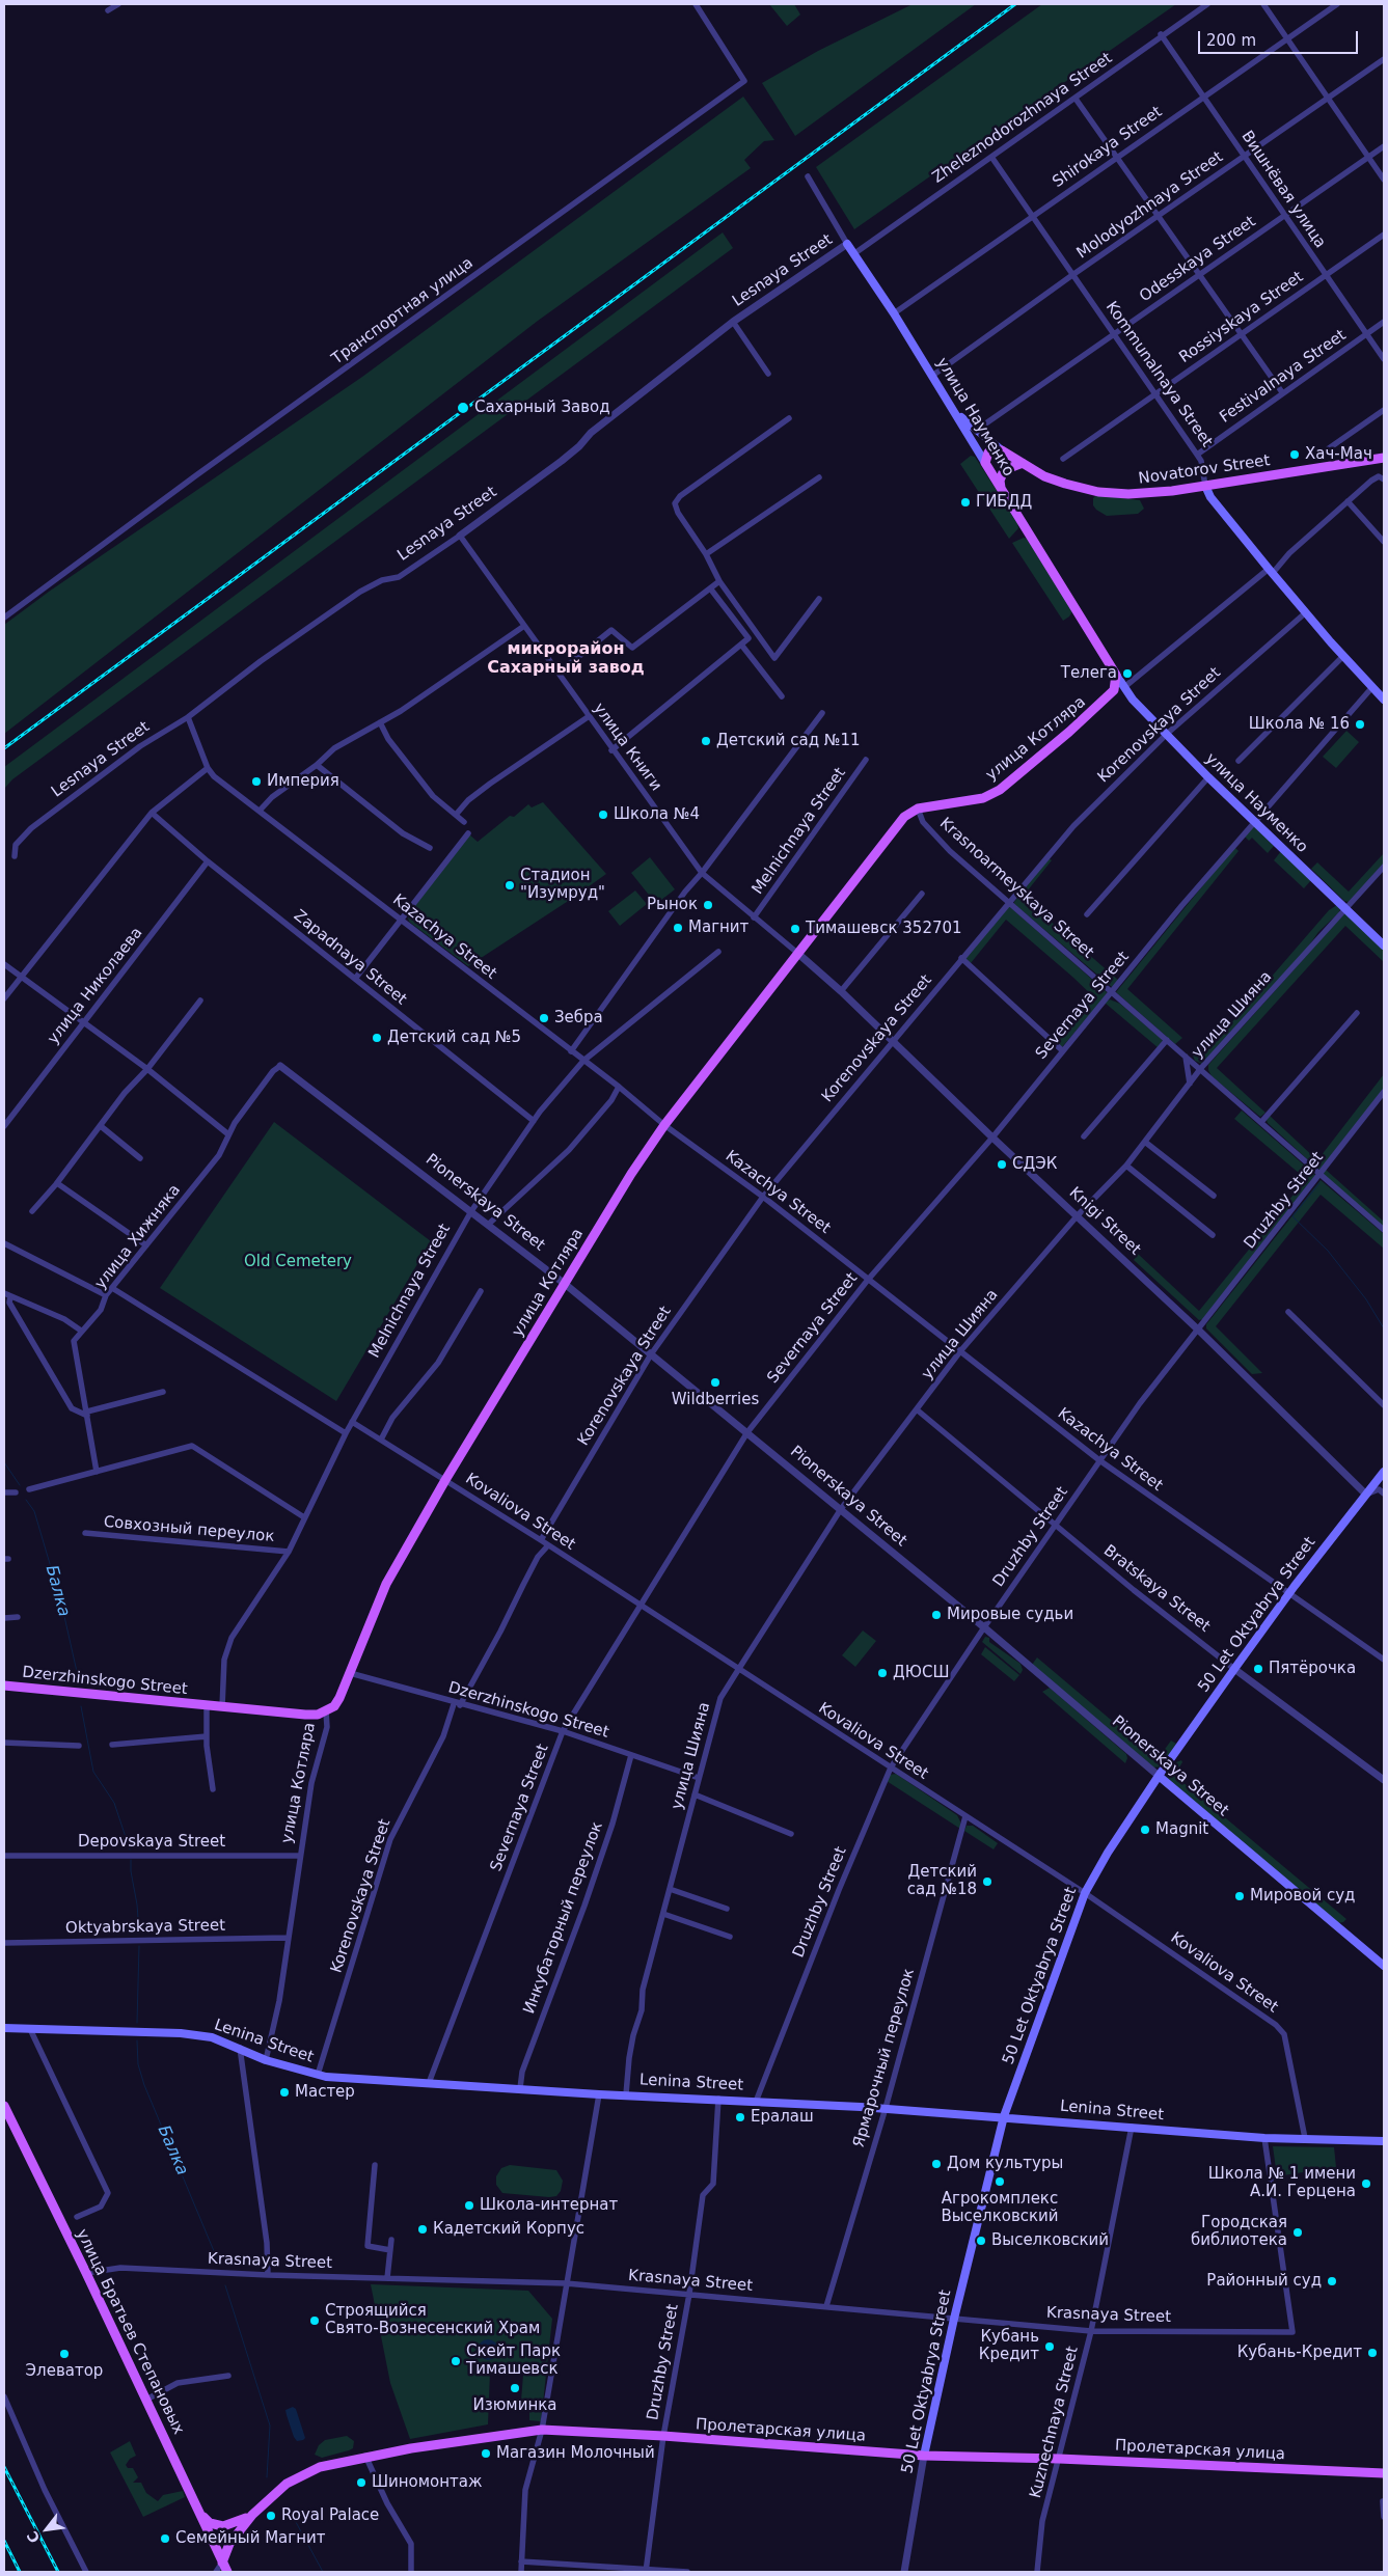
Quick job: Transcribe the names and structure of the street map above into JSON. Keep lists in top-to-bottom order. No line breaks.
{"streets":{"main road":["Kommunalnaya Street","улица Науменко","Novatorov Street","улица Котляра","Pionerskaya Street","50 Let Oktyabrya Street","Dzerzhinskogo Street","Lenina Street","улица Братьев Степановых","Пролетарская улица"],"street":["Zheleznodorozhnaya Street","Shirokaya Street","Вишнёвая улица","Molodyozhnaya Street","Odesskaya Street","Lesnaya Street","Транспортная улица","Rossiyskaya Street","Festivalnaya Street","Korenovskaya Street","улица Книги","Melnichnaya Street","Krasnoarmeyskaya Street","Kazachya Street","Zapadnaya Street","улица Николаева","Severnaya Street","улица Шияна","Druzhby Street","Knigi Street","улица Хижняка","Kovaliova Street","Совхозный переулок","Bratskaya Street","Depovskaya Street","Инкубаторный переулок","Oktyabrskaya Street","Ярмарочный переулок","Krasnaya Street","Kuznechnaya Street"]},"crossings":[["Zheleznodorozhnaya Street","Вишнёвая улица"],["Zheleznodorozhnaya Street","Kommunalnaya Street"],["Zheleznodorozhnaya Street","улица Науменко"],["Shirokaya Street","Вишнёвая улица"],["Shirokaya Street","Kommunalnaya Street"],["Shirokaya Street","улица Науменко"],["Вишнёвая улица","Molodyozhnaya Street"],["Вишнёвая улица","Odesskaya Street"],["Вишнёвая улица","Rossiyskaya Street"],["Вишнёвая улица","Festivalnaya Street"],["Molodyozhnaya Street","Kommunalnaya Street"],["Molodyozhnaya Street","улица Науменко"],["Odesskaya Street","Kommunalnaya Street"],["Odesskaya Street","Novatorov Street"],["Lesnaya Street","улица Науменко"],["Lesnaya Street","улица Книги"],["Lesnaya Street","Kazachya Street"],["Rossiyskaya Street","Kommunalnaya Street"],["Kommunalnaya Street","Festivalnaya Street"],["Kommunalnaya Street","Novatorov Street"],["Kommunalnaya Street","Korenovskaya Street"],["Kommunalnaya Street","Severnaya Street"],["улица Науменко","Novatorov Street"],["улица Науменко","Korenovskaya Street"],["улица Науменко","улица Котляра"],["улица Науменко","Severnaya Street"],["улица Науменко","улица Шияна"],["Korenovskaya Street","Krasnoarmeyskaya Street"],["Korenovskaya Street","Kazachya Street"],["Korenovskaya Street","Pionerskaya Street"],["Korenovskaya Street","Knigi Street"],["Korenovskaya Street","Kovaliova Street"],["Korenovskaya Street","Dzerzhinskogo Street"],["Korenovskaya Street","Lenina Street"],["улица Котляра","улица Книги"],["улица Котляра","Krasnoarmeyskaya Street"],["улица Котляра","Kazachya Street"],["улица Котляра","Pionerskaya Street"],["улица Котляра","Knigi Street"],["улица Котляра","Kovaliova Street"],["улица Котляра","Dzerzhinskogo Street"],["улица Котляра","Depovskaya Street"],["улица Котляра","Oktyabrskaya Street"],["улица Котляра","Lenina Street"],["улица Книги","Melnichnaya Street"],["улица Книги","Knigi Street"],["Melnichnaya Street","Kazachya Street"],["Melnichnaya Street","Zapadnaya Street"],["Melnichnaya Street","Pionerskaya Street"],["Melnichnaya Street","Kovaliova Street"],["Melnichnaya Street","Совхозный переулок"],["Melnichnaya Street","Dzerzhinskogo Street"],["Krasnoarmeyskaya Street","Severnaya Street"],["Krasnoarmeyskaya Street","улица Шияна"],["Krasnoarmeyskaya Street","Druzhby Street"],["Kazachya Street","Severnaya Street"],["Kazachya Street","улица Шияна"],["Kazachya Street","Druzhby Street"],["Kazachya Street","50 Let Oktyabrya Street"],["Zapadnaya Street","улица Николаева"],["Severnaya Street","Pionerskaya Street"],["Severnaya Street","Knigi Street"],["Severnaya Street","Kovaliova Street"],["Severnaya Street","Dzerzhinskogo Street"],["Severnaya Street","Lenina Street"],["улица Шияна","Pionerskaya Street"],["улица Шияна","Knigi Street"],["улица Шияна","Kovaliova Street"],["улица Шияна","Bratskaya Street"],["улица Шияна","Dzerzhinskogo Street"],["улица Шияна","Lenina Street"],["Druzhby Street","Pionerskaya Street"],["Druzhby Street","Knigi Street"],["Druzhby Street","Kovaliova Street"],["Druzhby Street","Bratskaya Street"],["Druzhby Street","Lenina Street"],["Druzhby Street","Krasnaya Street"],["Druzhby Street","Пролетарская улица"],["Pionerskaya Street","улица Хижняка"],["Pionerskaya Street","50 Let Oktyabrya Street"],["Knigi Street","50 Let Oktyabrya Street"],["Kovaliova Street","50 Let Oktyabrya Street"],["Kovaliova Street","Lenina Street"],["Kovaliova Street","Ярмарочный переулок"],["Bratskaya Street","50 Let Oktyabrya Street"],["50 Let Oktyabrya Street","Lenina Street"],["50 Let Oktyabrya Street","Krasnaya Street"],["50 Let Oktyabrya Street","Пролетарская улица"],["Dzerzhinskogo Street","Инкубаторный переулок"],["Инкубаторный переулок","Lenina Street"],["Lenina Street","Ярмарочный переулок"],["Lenina Street","Krasnaya Street"],["Lenina Street","Kuznechnaya Street"],["Ярмарочный переулок","Krasnaya Street"],["Krasnaya Street","улица Братьев Степановых"],["Krasnaya Street","Kuznechnaya Street"],["улица Братьев Степановых","Пролетарская улица"],["Kuznechnaya Street","Пролетарская улица"]],"districts":["микрорайон Сахарный завод"],"water":["Балка"],"parks":["Old Cemetery"],"places":["Сахарный Завод","Хач-Мач","ГИБДД","Телега","Школа № 16","Детский сад №11","Империя","Школа №4","Стадион \"Изумруд\"","Рынок","Магнит","Тимашевск 352701","Зебра","Детский сад №5","СДЭК","Wildberries","Мировые судьи","Пятёрочка","ДЮСШ","Magnit","Детский сад №18","Мировой суд","Мастер","Ералаш","Дом культуры","Агрокомплекс Выселковский","Школа № 1 имени А.И. Герцена","Школа-интернат","Кадетский Корпус","Городская библиотека","Выселковский","Районный суд","Строящийся Свято-Вознесенский Храм","Кубань Кредит","Кубань-Кредит","Элеватор","Скейт Парк Тимашевск","Изюминка","Магазин Молочный","Шиномонтаж","Royal Palace","Семейный Магнит"],"scale_bar":"200 m","north":"bottom left"}
